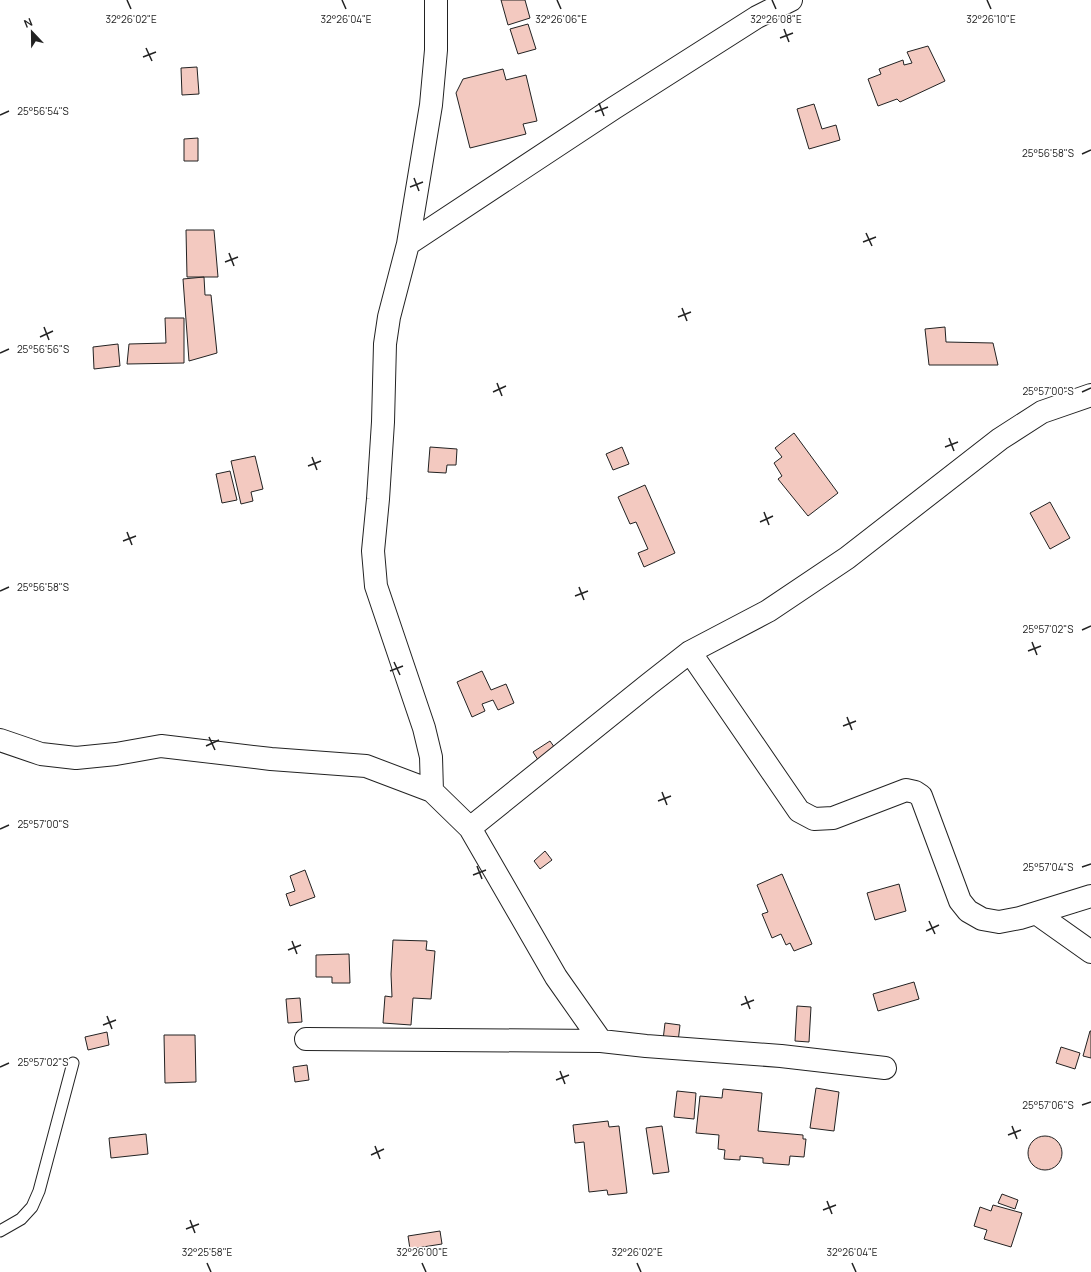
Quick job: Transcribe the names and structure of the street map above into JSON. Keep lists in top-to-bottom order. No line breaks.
{"north":"top","coordinates":["32°26'02\"E","32°26'04\"E","32°26'06\"E","32°26'08\"E","32°26'10\"E","25°56'54\"S","25°56'58\"S","25°56'56\"S","25°57'00\"S","25°57'02\"S","25°57'04\"S","25°57'06\"S","32°25'58\"E","32°26'00\"E"]}
